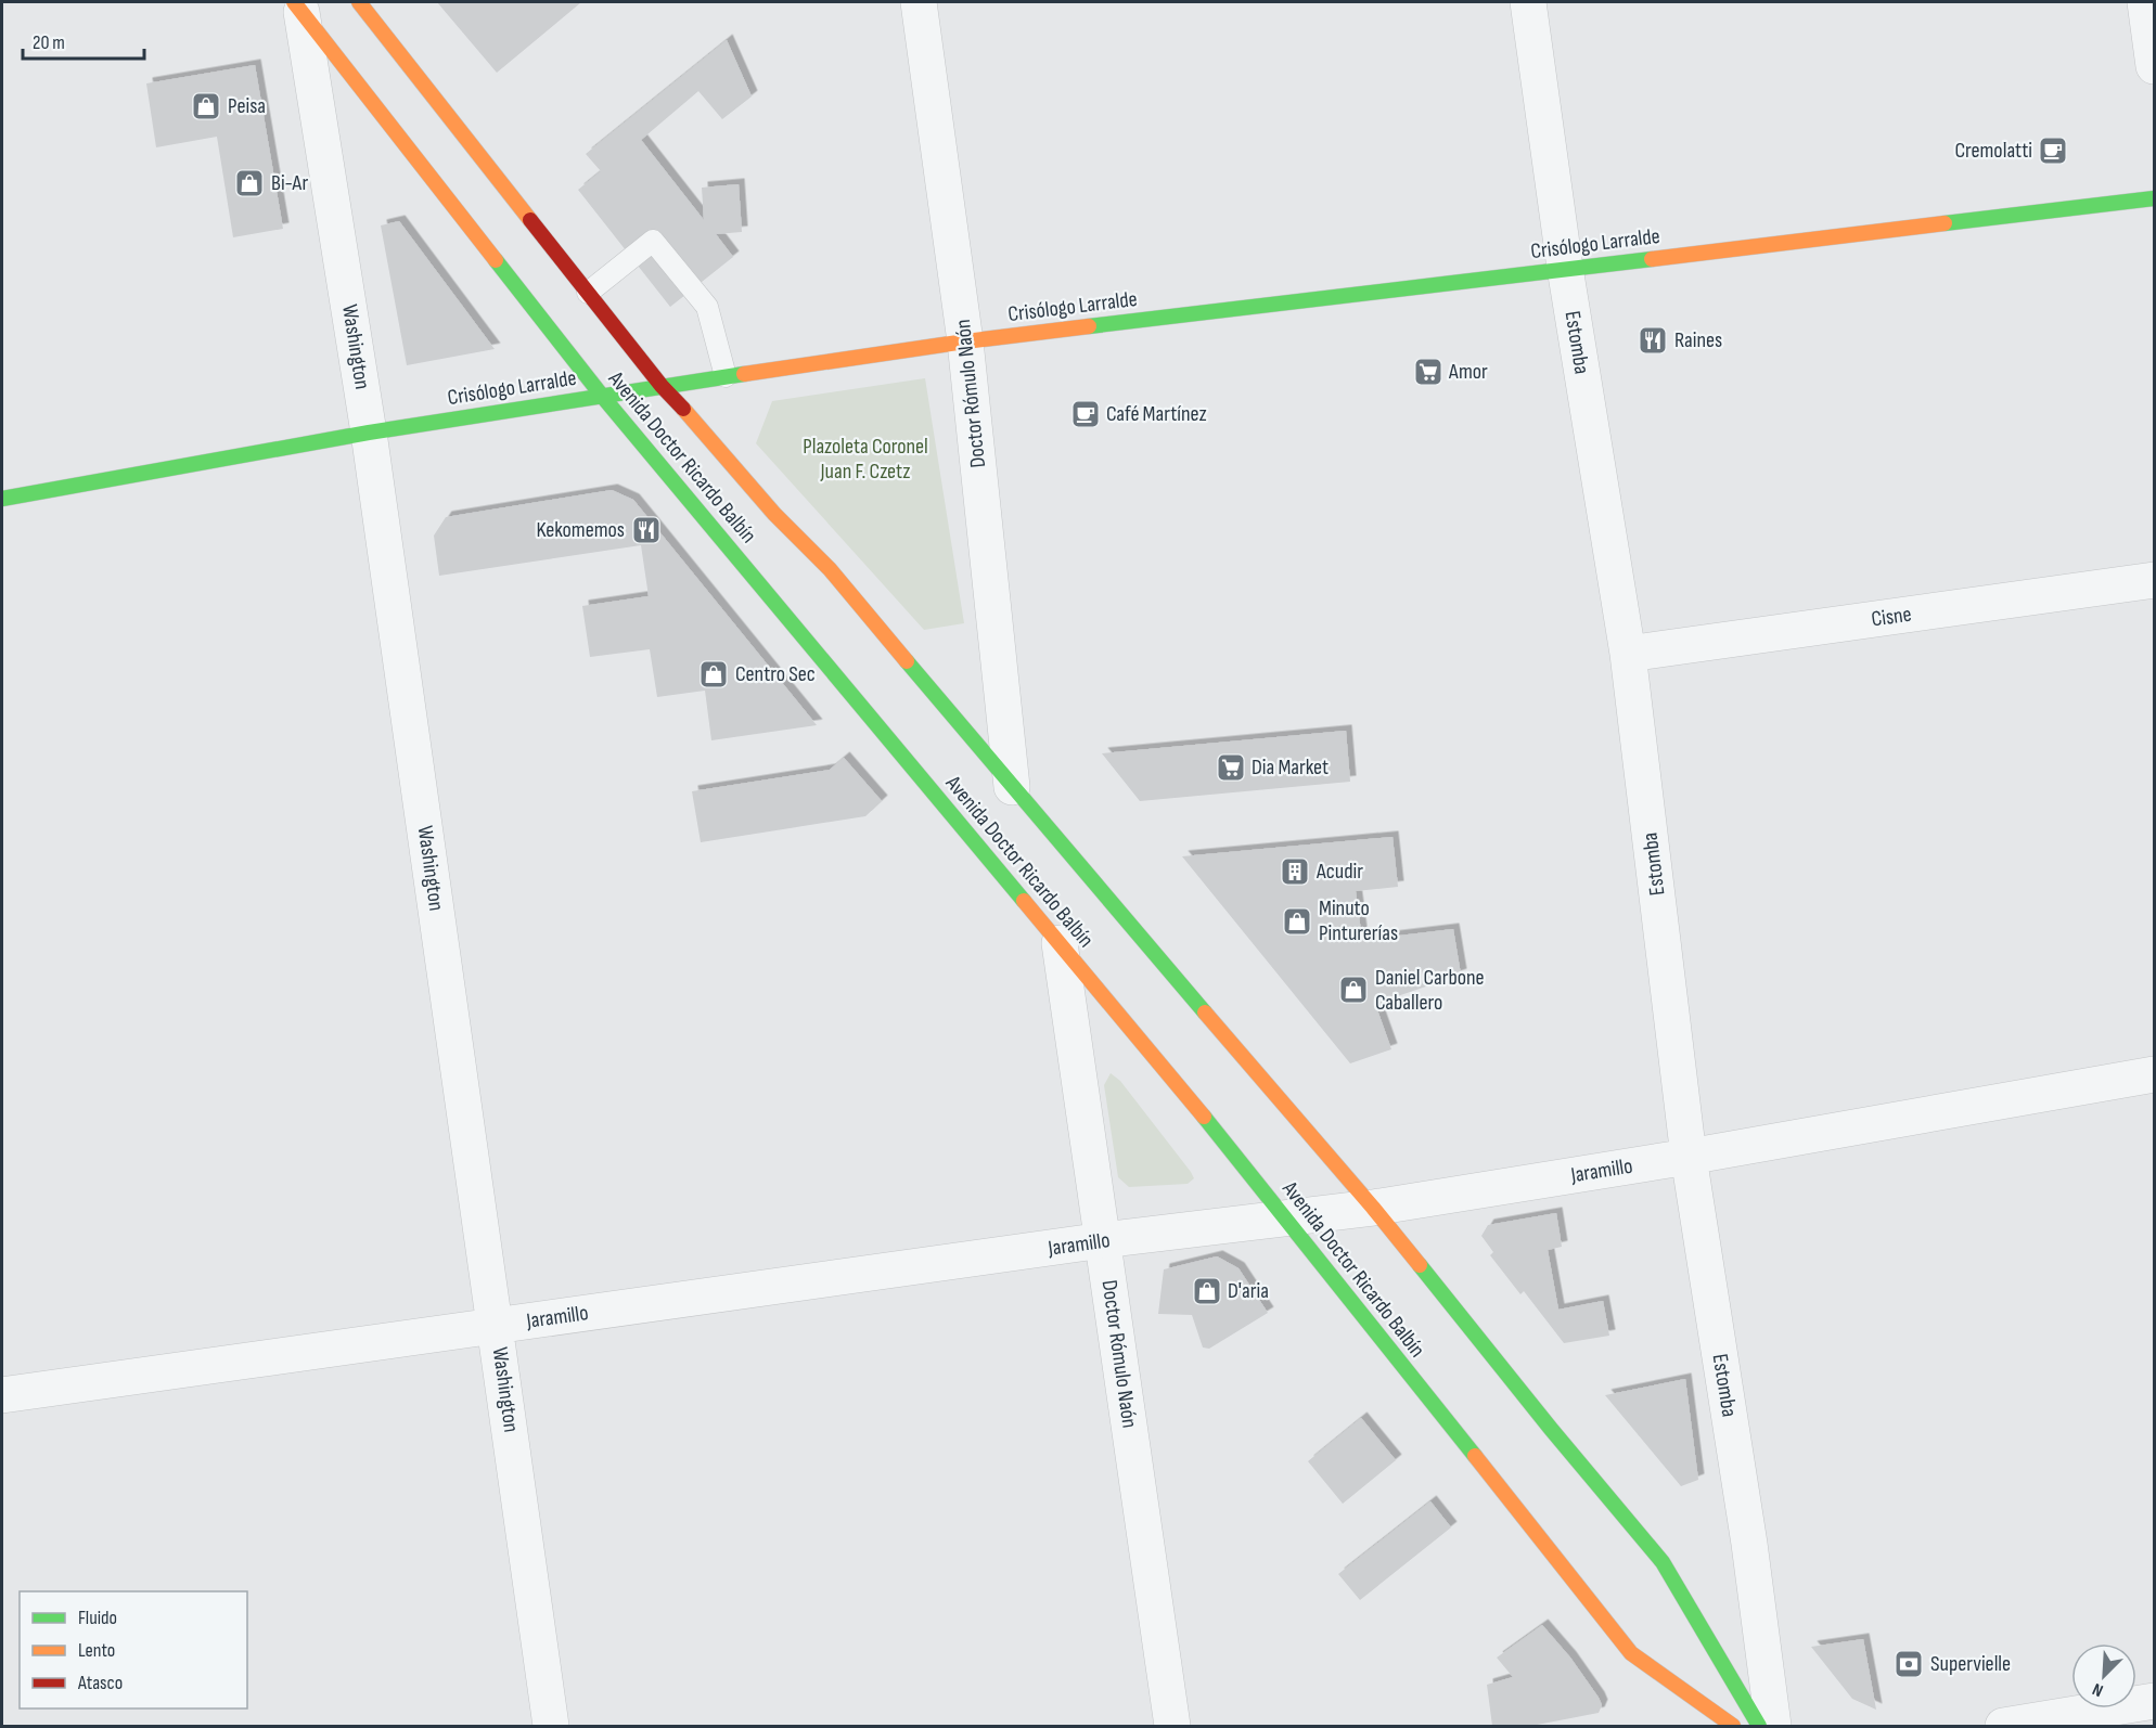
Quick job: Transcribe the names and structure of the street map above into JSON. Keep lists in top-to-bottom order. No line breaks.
{"streets":{"main road":["Crisólogo Larralde","Avenida Doctor Ricardo Balbín"],"street":["Estomba","Washington","Doctor Rómulo Naón","Cisne","Jaramillo"]},"crossings":[["Crisólogo Larralde","Estomba"],["Crisólogo Larralde","Washington"],["Crisólogo Larralde","Doctor Rómulo Naón"],["Crisólogo Larralde","Avenida Doctor Ricardo Balbín"],["Estomba","Cisne"],["Estomba","Jaramillo"],["Washington","Avenida Doctor Ricardo Balbín"],["Washington","Jaramillo"],["Doctor Rómulo Naón","Avenida Doctor Ricardo Balbín"],["Doctor Rómulo Naón","Jaramillo"],["Avenida Doctor Ricardo Balbín","Jaramillo"]],"parks":["Plazoleta Coronel Juan F. Czetz"],"places":{"shop":["Peisa","Bi-Ar","Centro Sec","Minuto Pinturerías","Daniel Carbone Caballero","D'aria"],"cafe":["Cremolatti","Café Martínez"],"restaurant":["Raines","Kekomemos"],"supermarket":["Amor","Dia Market"],"building":["Acudir"],"bank":["Supervielle"]},"legend":["Fluido","Lento","Atasco"],"scale_bar":"20 m","north":"bottom left"}
